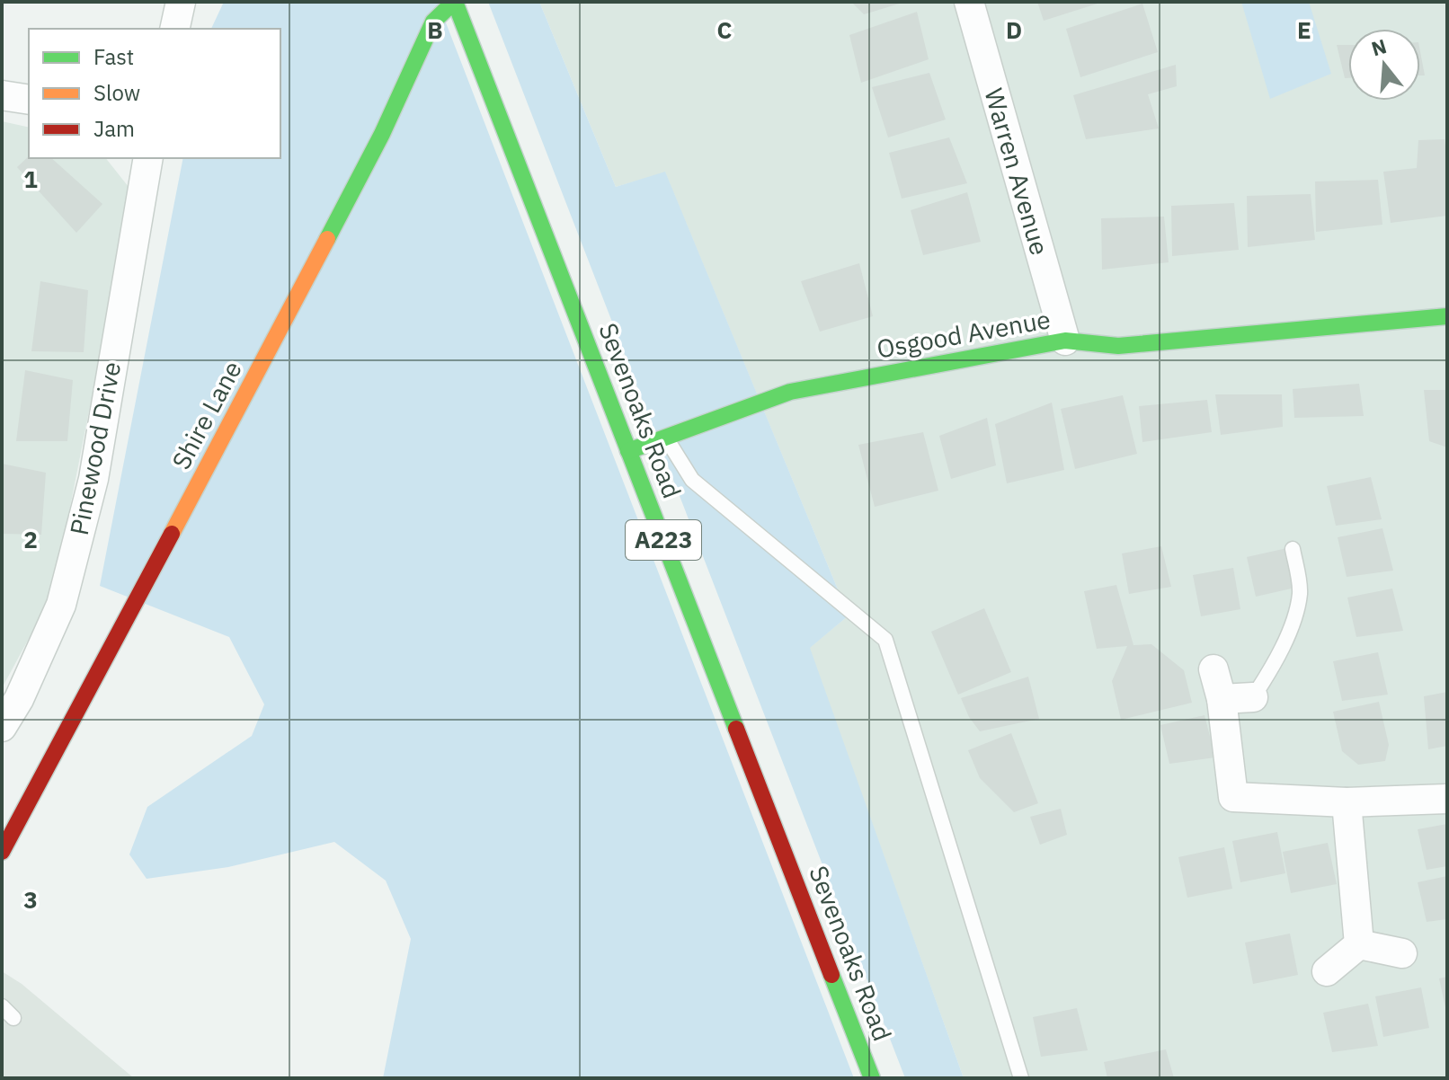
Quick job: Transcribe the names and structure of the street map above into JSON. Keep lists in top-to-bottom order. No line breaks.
{"streets":{"street":["Warren Avenue","Osgood Avenue","Sevenoaks Road","Shire Lane","Pinewood Drive","A223"]},"crossings":[["Warren Avenue","Osgood Avenue"],["Osgood Avenue","Sevenoaks Road"],["Sevenoaks Road","Shire Lane"]],"legend":["Fast","Slow","Jam"],"north":"top","grid":{"columns":["B","C","D","E"],"rows":["1","2","3"]}}
